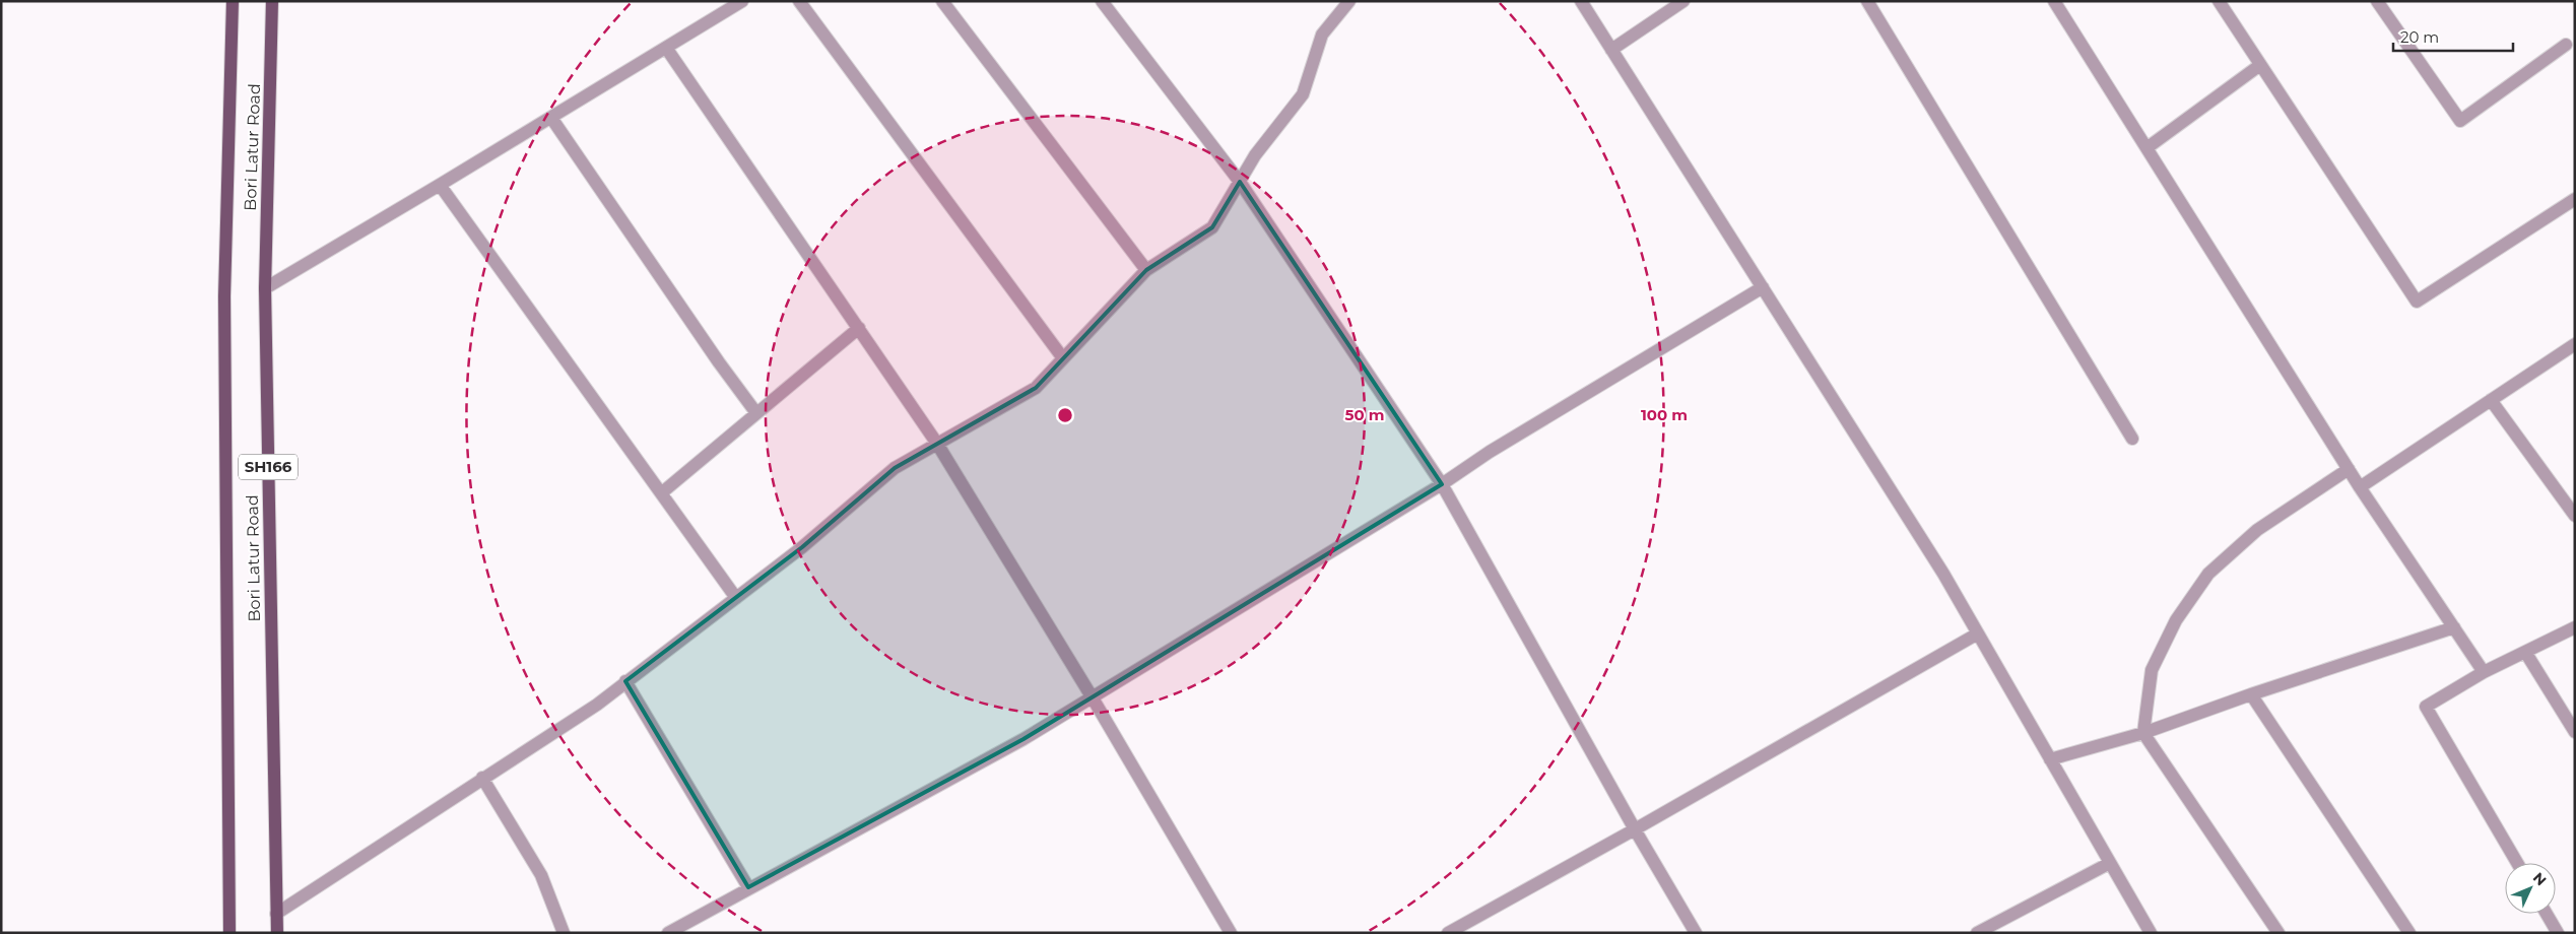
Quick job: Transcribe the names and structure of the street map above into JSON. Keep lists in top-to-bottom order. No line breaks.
{"streets":{"main road":["Bori Latur Road","SH166"]},"scale_bar":"20 m","north":"top right","rings":["50 m","100 m"]}
